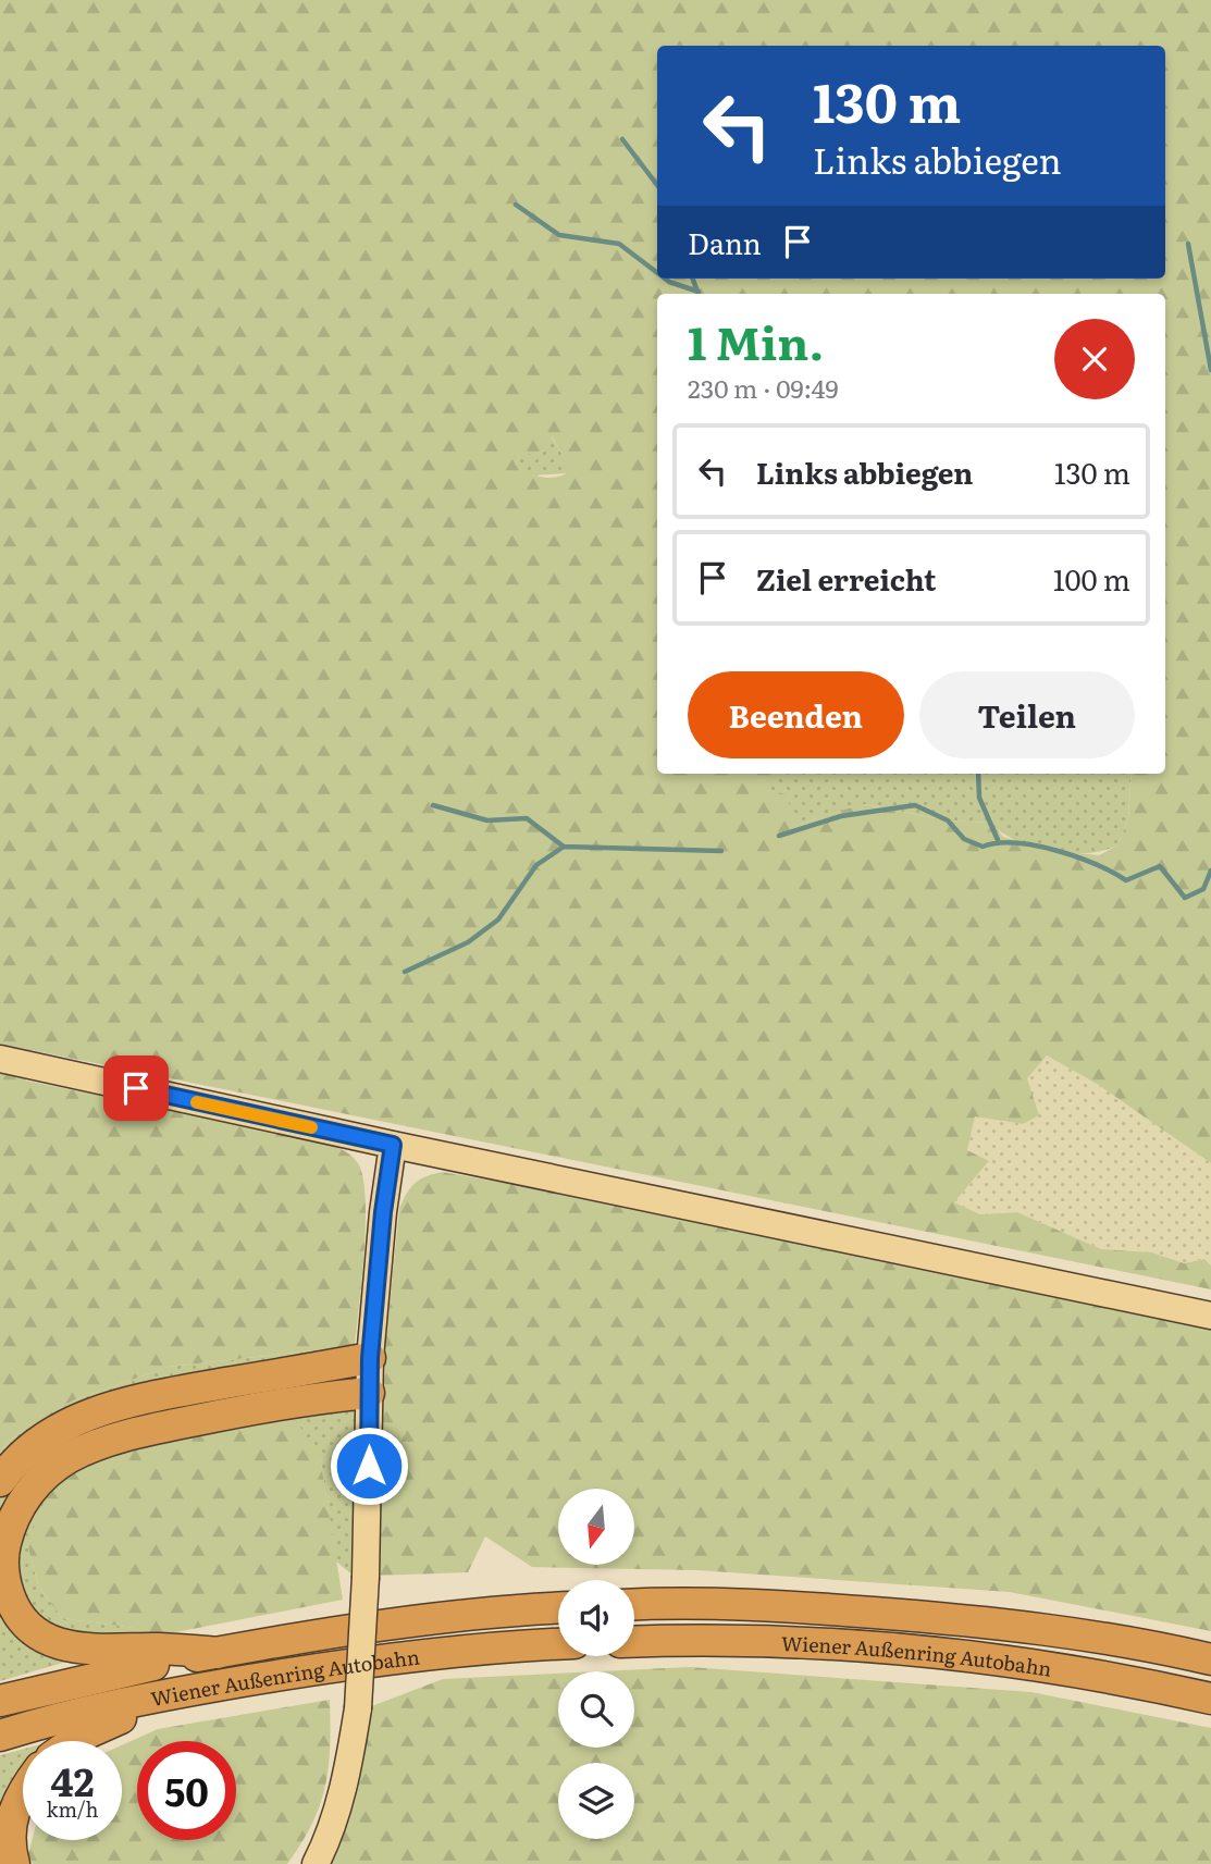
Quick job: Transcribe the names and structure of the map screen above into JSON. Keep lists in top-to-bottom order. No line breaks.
{"streets":{"highway":["Wiener Außenring Autobahn"]},"north":"bottom","page":{"turn":["130 m","Links abbiegen"],"then":"Dann","heading":["1 Min.","230 m · 09:49"],"list":[{"name":"Links abbiegen","value":"130 m"},{"name":"Ziel erreicht","value":"100 m"}],"buttons":["Beenden","Teilen"],"speed":"42 km/h","limit":"50"}}
